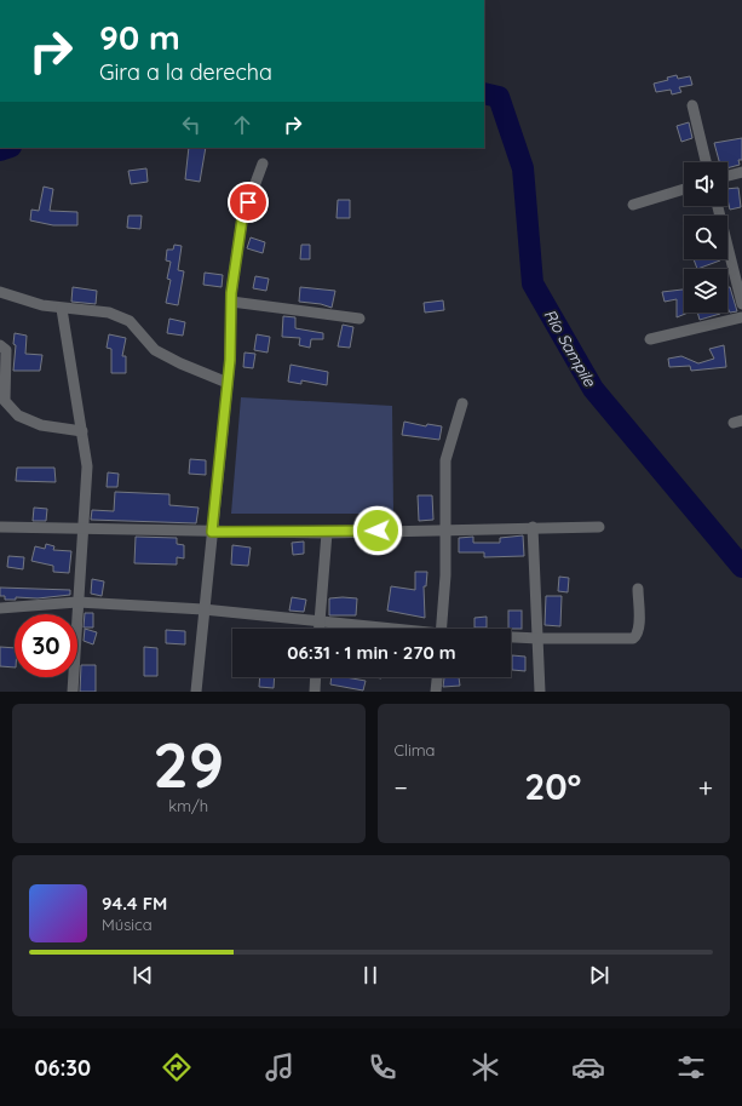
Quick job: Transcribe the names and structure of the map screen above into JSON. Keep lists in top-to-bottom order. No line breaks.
{"water":["Río Sampile"],"page":{"turn":["90 m","Gira a la derecha"],"limit":"30","trip":"06:31 · 1 min · 270 m","tile":[["29","km/h"],"Clima"],"heat":["−","20°","+"],"song":["94.4 FM","Música"],"tabs":"06:30"}}
